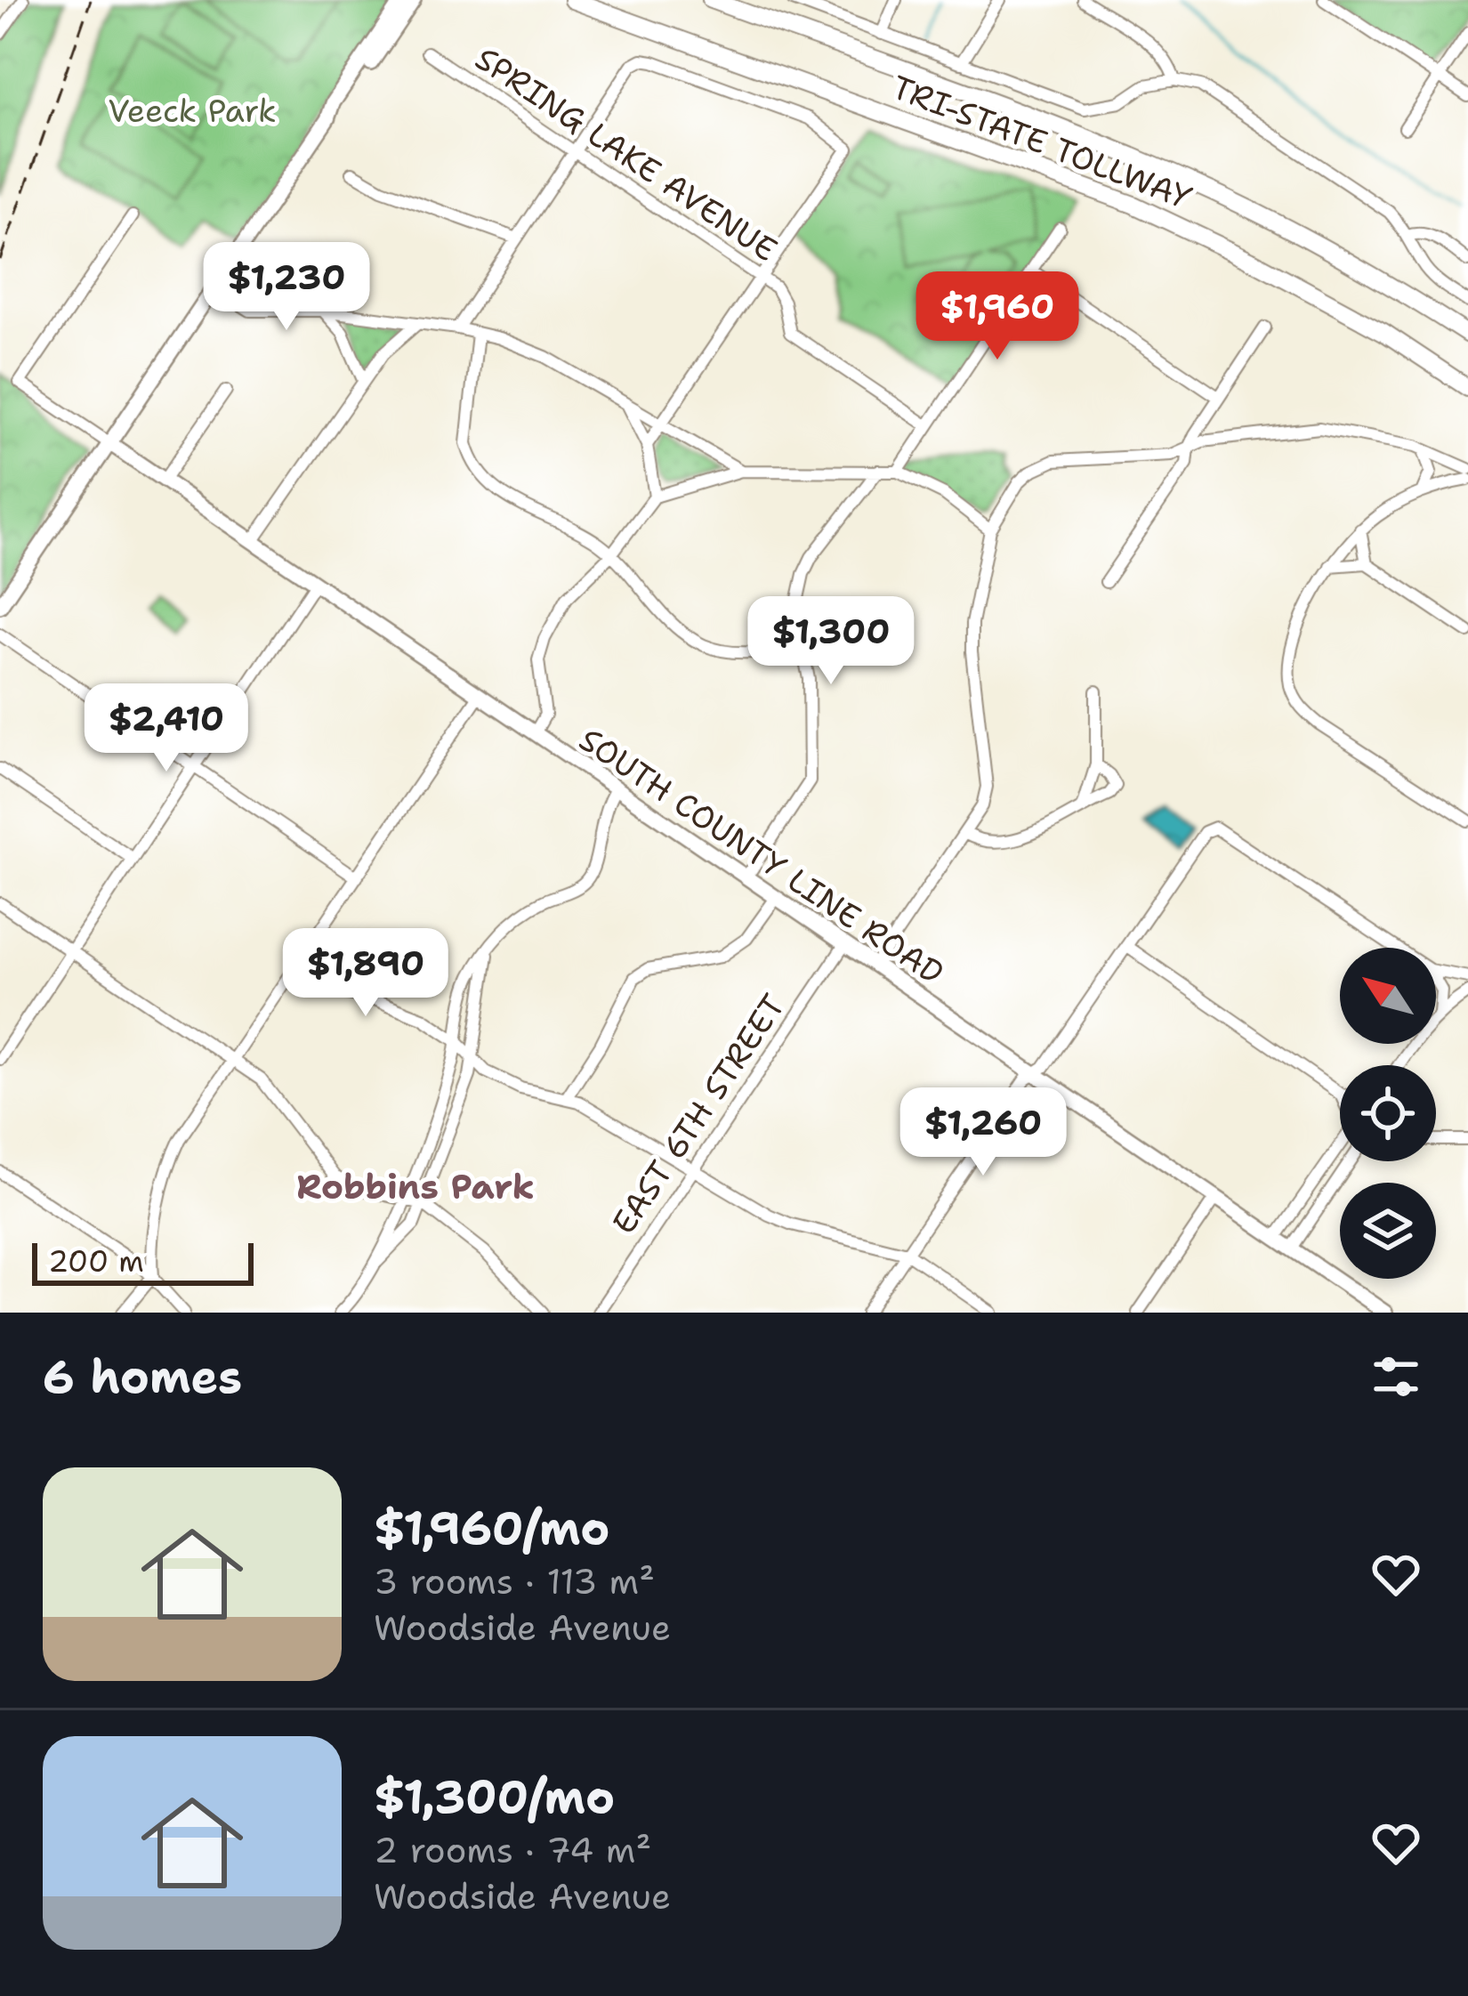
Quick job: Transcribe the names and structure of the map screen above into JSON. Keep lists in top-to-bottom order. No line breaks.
{"streets":{"highway":["TRI-STATE TOLLWAY"],"main road":["SOUTH COUNTY LINE ROAD"],"street":["SPRING LAKE AVENUE","EAST 6TH STREET"]},"crossings":[["SOUTH COUNTY LINE ROAD","EAST 6TH STREET"]],"districts":["Robbins Park"],"parks":["Veeck Park"],"scale_bar":"200 m","north":"top left","page":{"price":["$1,230","$1,960","$1,300","$2,410","$1,890","$1,260"],"scale":"200 m","heading":"6 homes","list":[{"name":"$1,960/mo","note":"3 rooms · 113 m² · Woodside Avenue"},{"name":"$1,300/mo","note":"2 rooms · 74 m² · Woodside Avenue"}]}}
